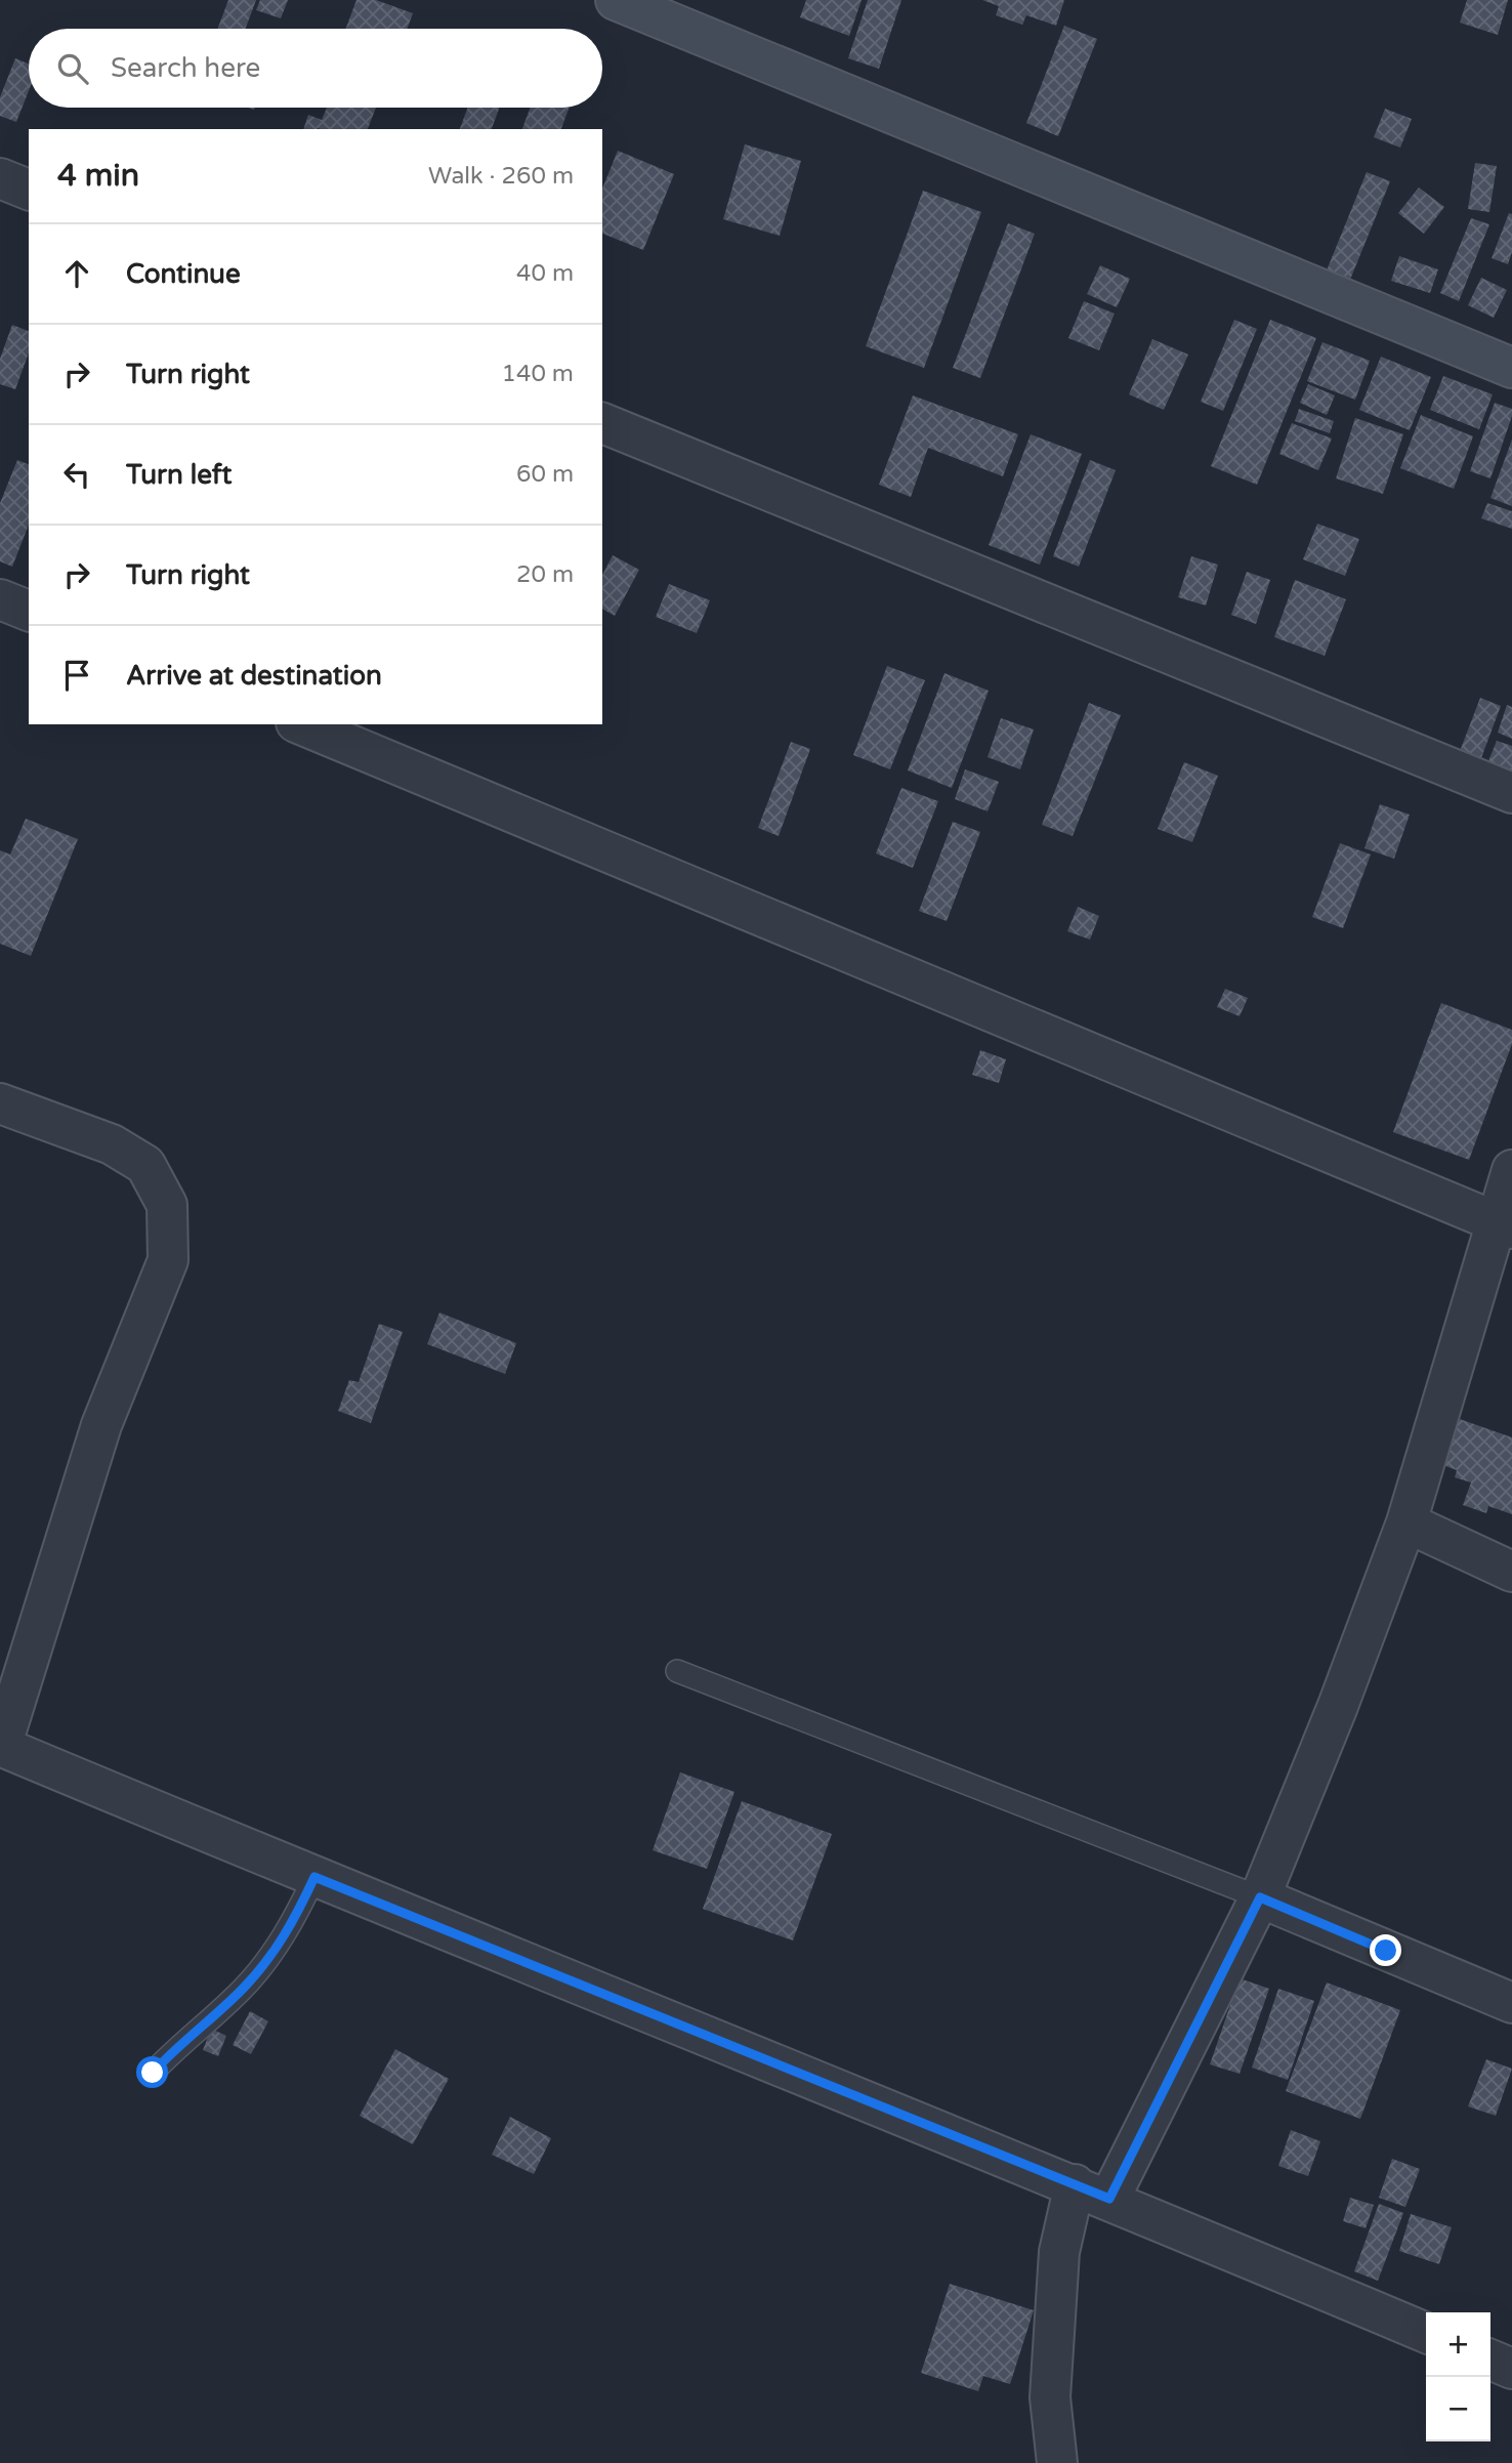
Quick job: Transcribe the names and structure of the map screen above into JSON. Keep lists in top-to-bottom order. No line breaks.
{"page":{"search":"Search here","heading":["4 min","Walk · 260 m"],"list":[["Continue","40 m"],["Turn right","140 m"],["Turn left","60 m"],["Turn right","20 m"],"Arrive at destination"],"map_buttons":["+","−"]}}
